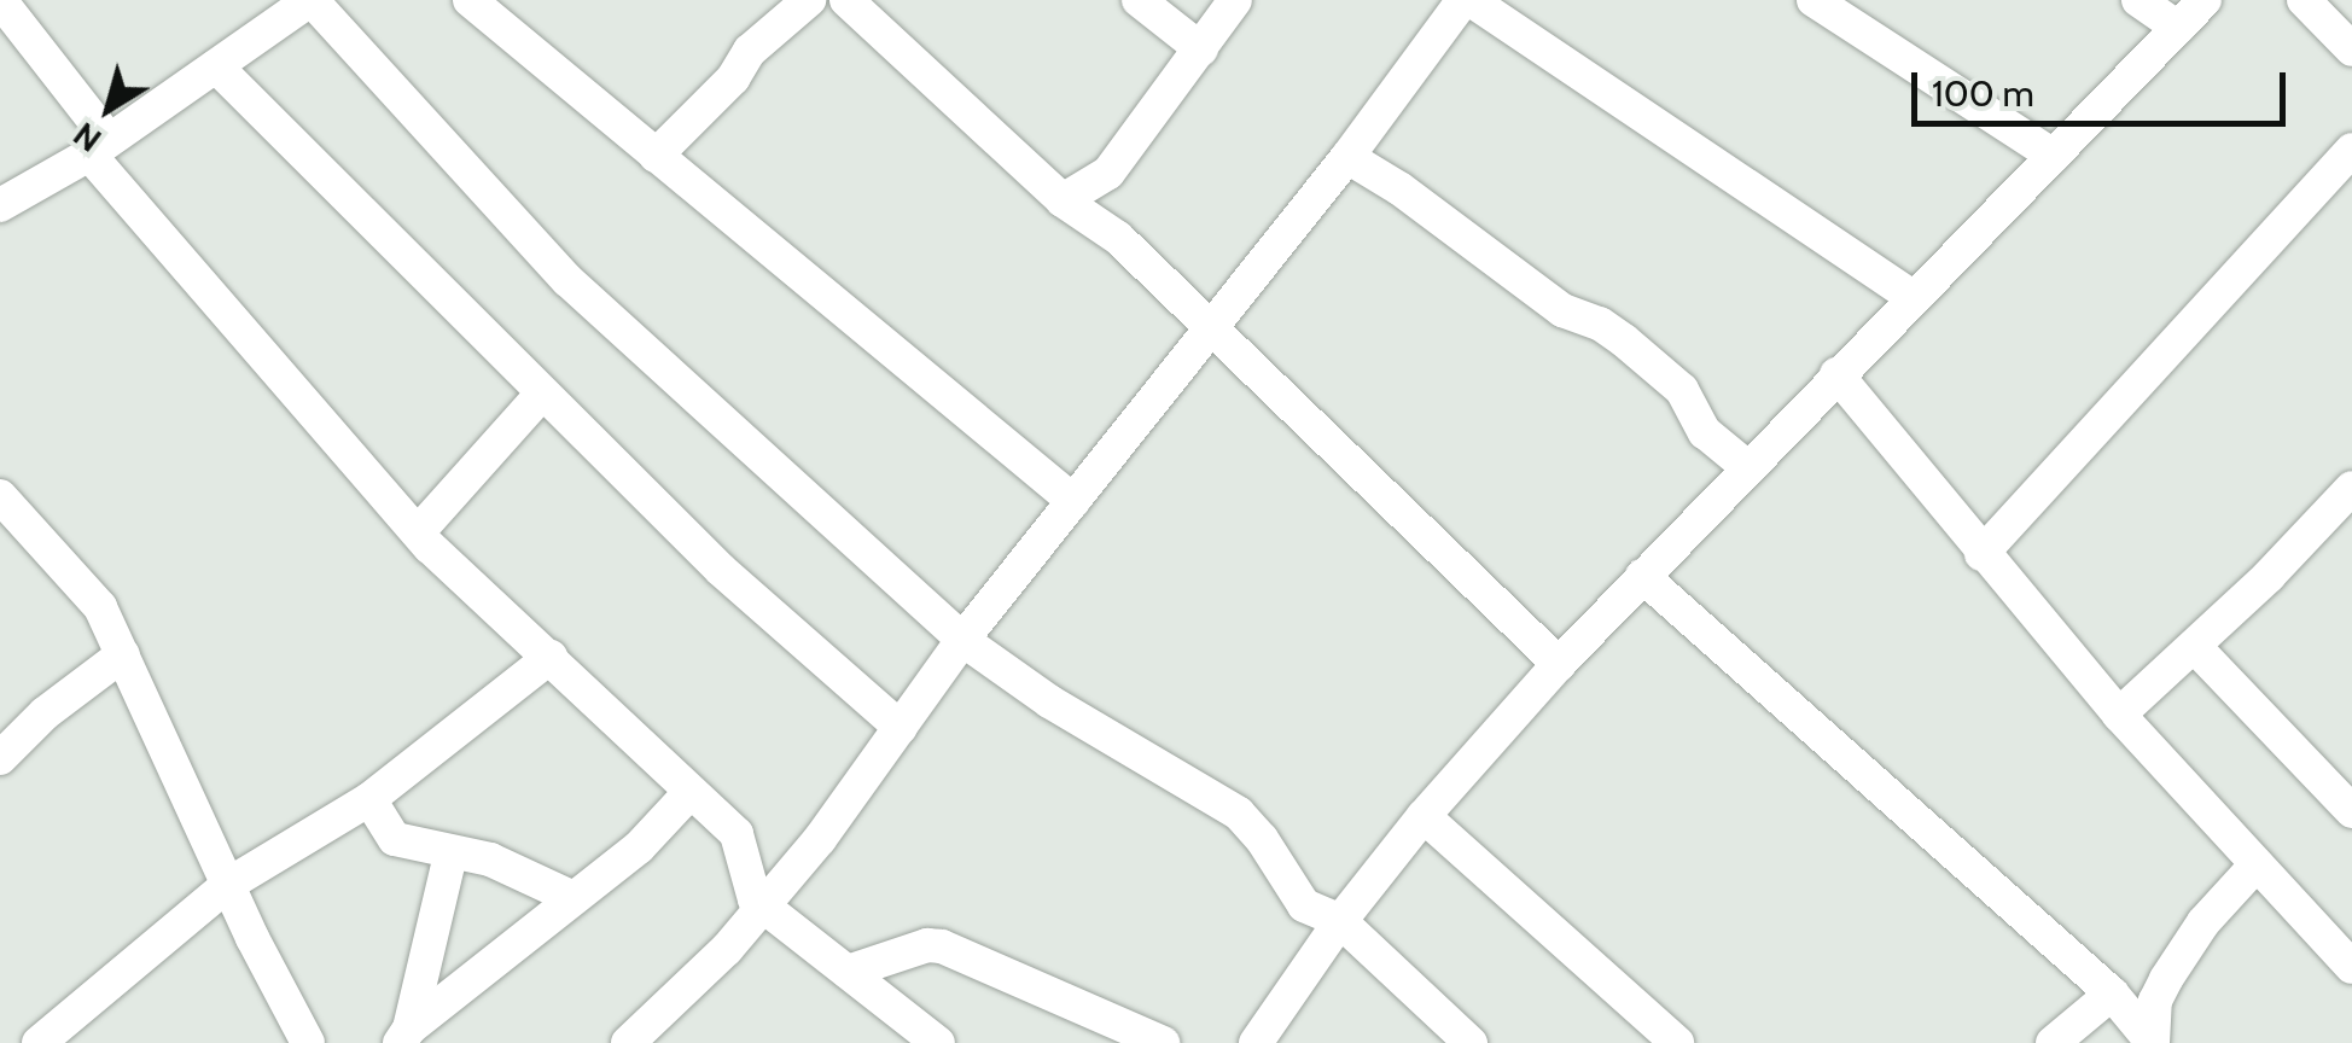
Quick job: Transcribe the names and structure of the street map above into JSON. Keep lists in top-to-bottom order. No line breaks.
{"scale_bar":"100 m","north":"bottom left"}
